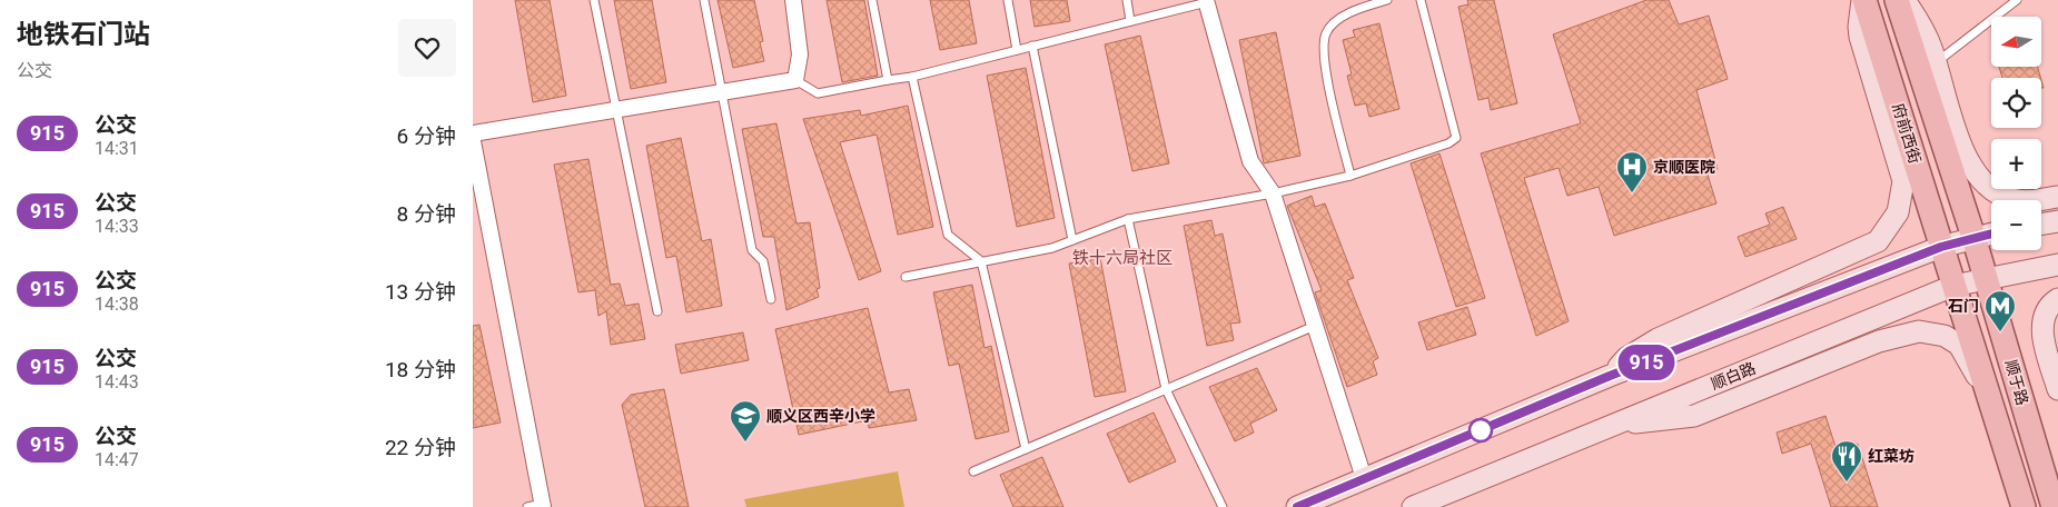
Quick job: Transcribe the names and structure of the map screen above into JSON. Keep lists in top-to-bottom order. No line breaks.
{"streets":{"main road":["府前西街","顺白路","顺于路"]},"crossings":[["府前西街","顺白路"],["府前西街","顺于路"],["顺白路","顺于路"]],"districts":["铁十六局社区"],"places":{"hospital":["京顺医院"],"metro station":["石门"],"school or university":["顺义区西辛小学"],"restaurant":["红菜坊"]},"lines":["bus line 915"],"north":"left","page":{"heading":["地铁石门站","公交"],"on_map":"915","map_buttons":["+","−"],"list":[{"mark":"915","name":"公交","note":"14:31","value":"6 分钟"},{"mark":"915","name":"公交","note":"14:33","value":"8 分钟"},{"mark":"915","name":"公交","note":"14:38","value":"13 分钟"},{"mark":"915","name":"公交","note":"14:43","value":"18 分钟"},{"mark":"915","name":"公交","note":"14:47","value":"22 分钟"}]}}
